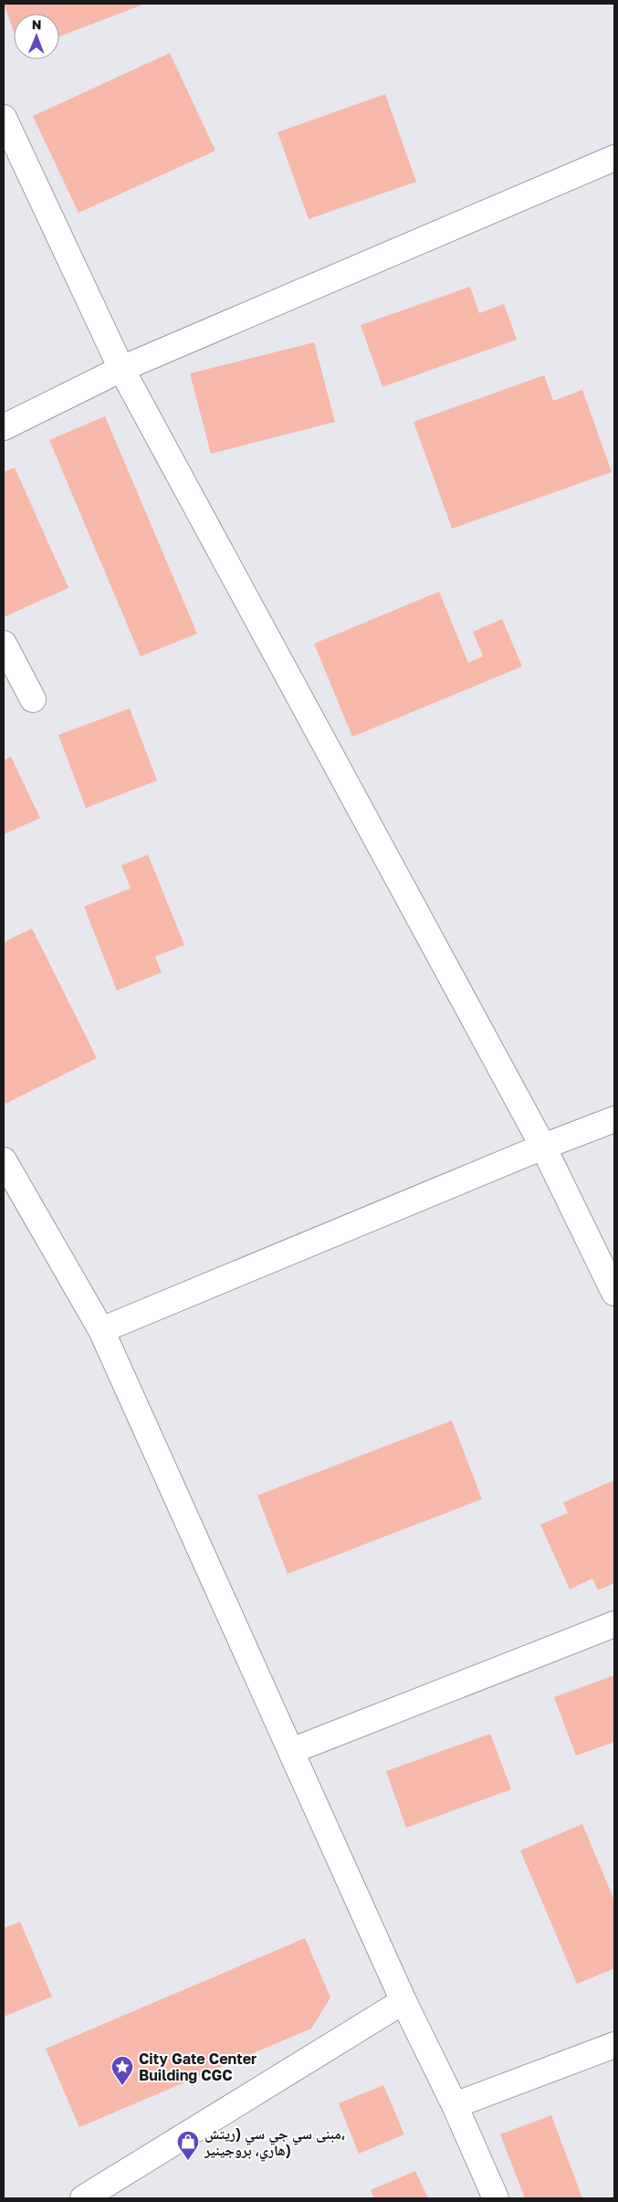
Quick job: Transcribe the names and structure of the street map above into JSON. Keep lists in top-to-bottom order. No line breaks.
{"places":{"place":["City Gate Center Building CGC"],"shop":["مبنى سي جي سي (ريتش، هاري، بروجينير)"]},"north":"top"}
